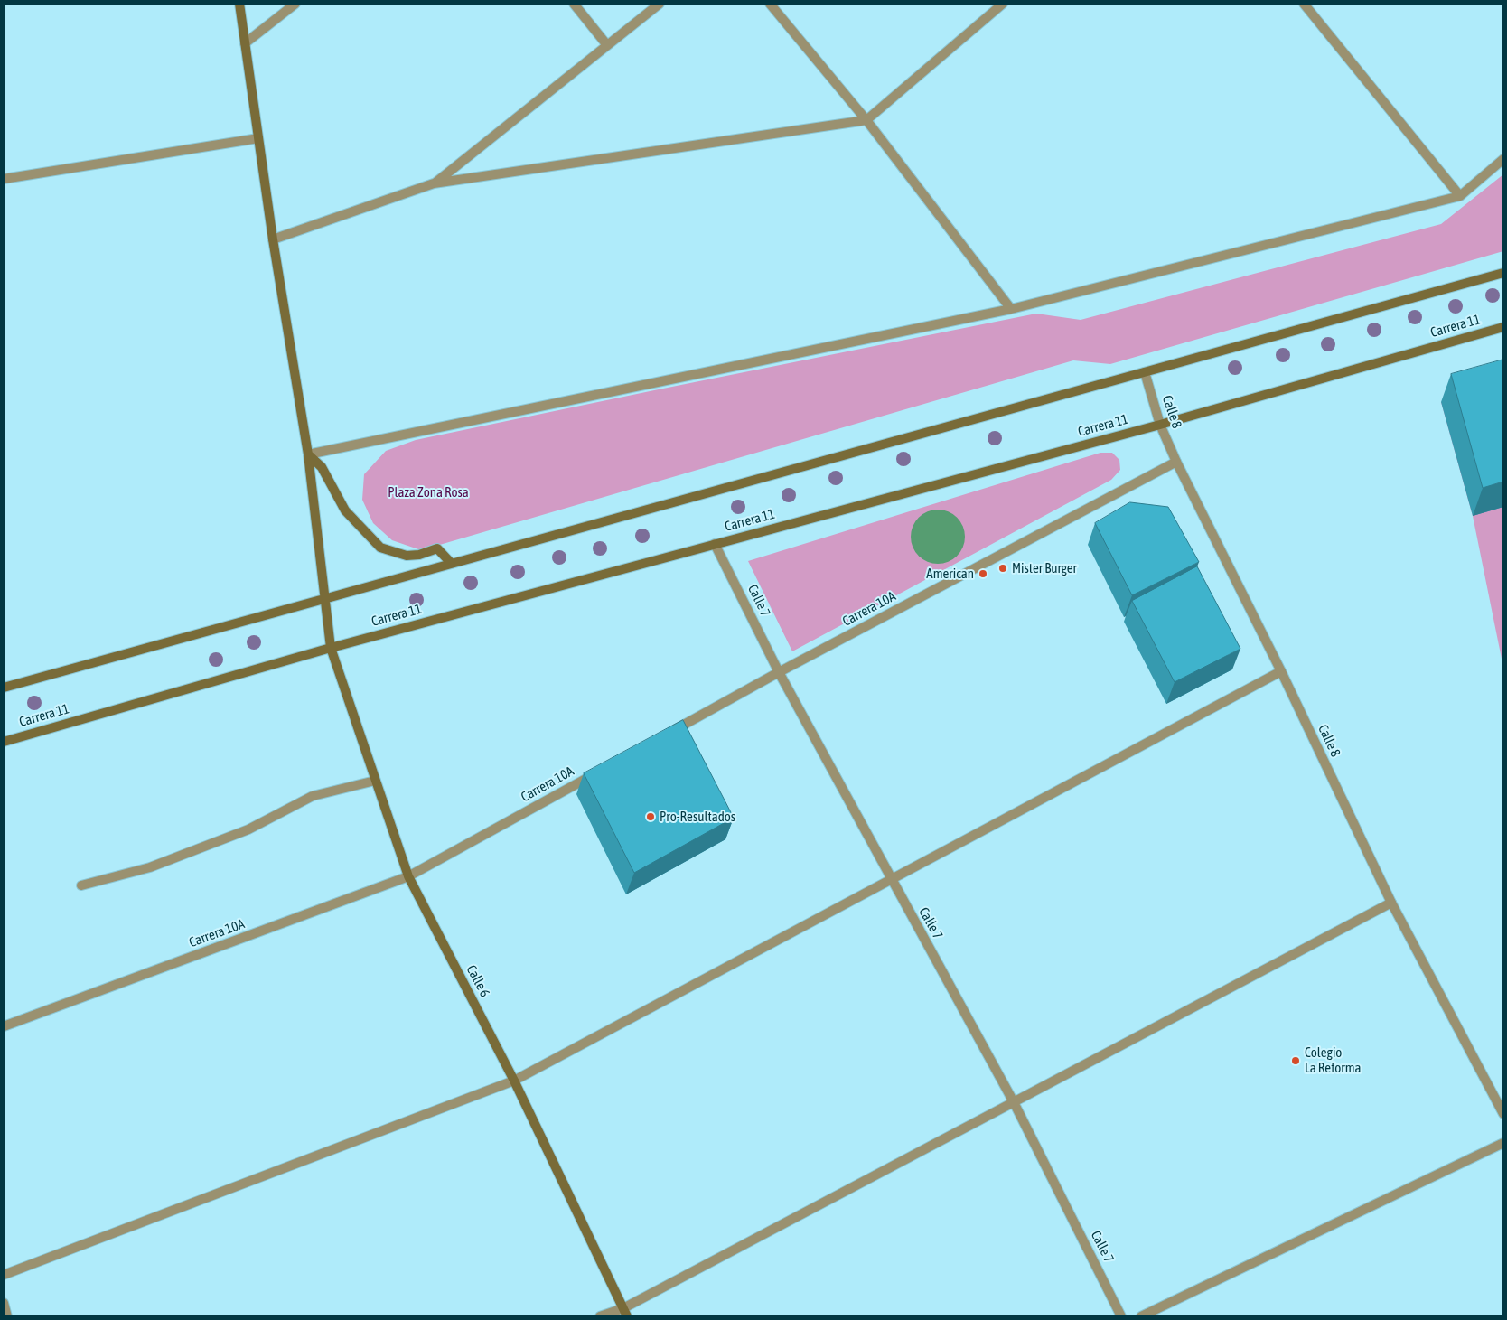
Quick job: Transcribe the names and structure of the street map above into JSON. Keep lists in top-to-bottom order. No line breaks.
{"streets":{"main road":["Carrera 11","Calle 6"],"street":["Calle 8","Calle 7","Carrera 10A"]},"crossings":[["Carrera 11","Calle 8"],["Carrera 11","Calle 7"],["Carrera 11","Calle 6"],["Calle 8","Carrera 10A"],["Calle 7","Carrera 10A"],["Carrera 10A","Calle 6"]],"parks":["Plaza Zona Rosa"],"places":["Mister Burger","American","Pro-Resultados","Colegio La Reforma"]}
